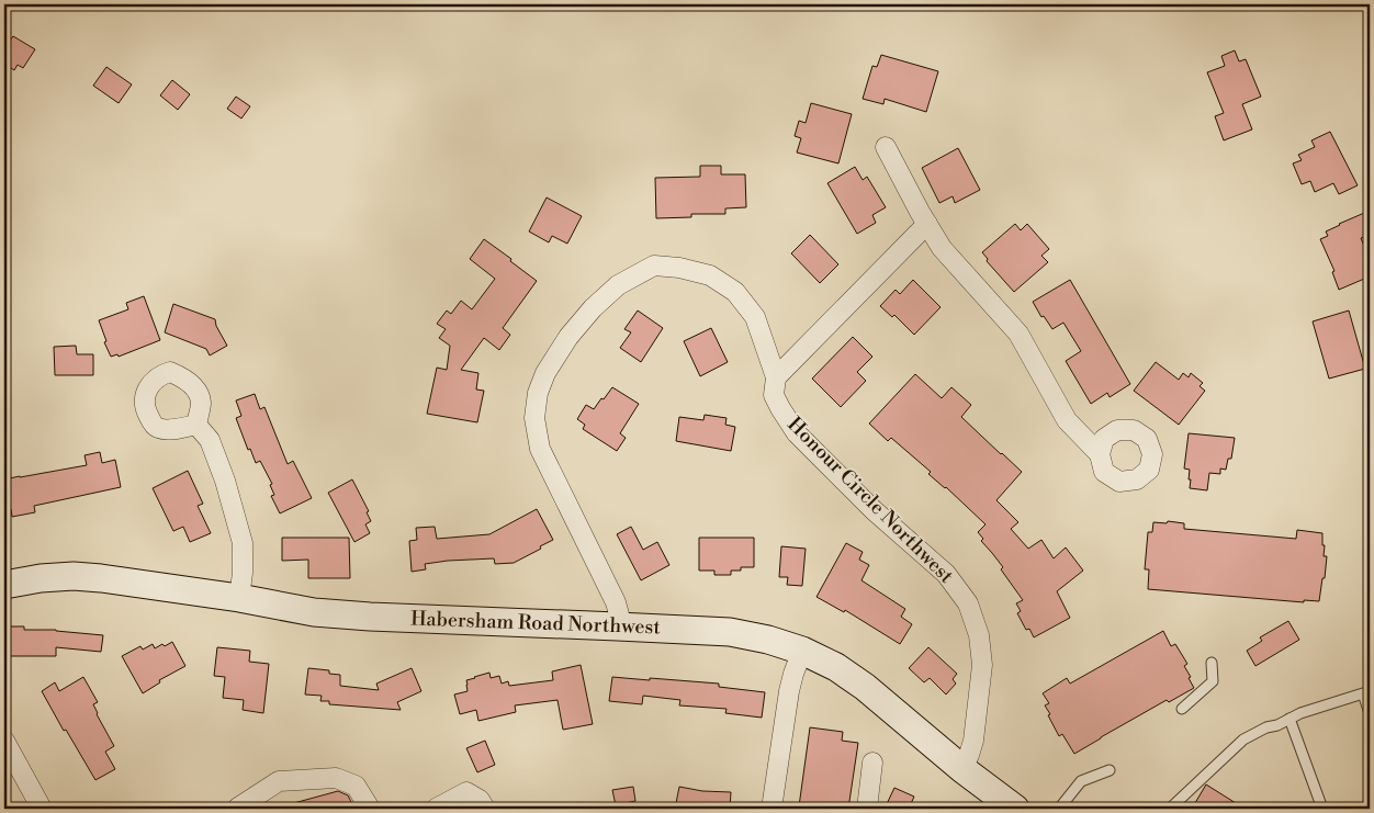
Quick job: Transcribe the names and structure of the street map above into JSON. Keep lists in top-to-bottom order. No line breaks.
{"streets":{"street":["Honour Circle Northwest","Habersham Road Northwest"]},"crossings":[["Honour Circle Northwest","Habersham Road Northwest"]]}
